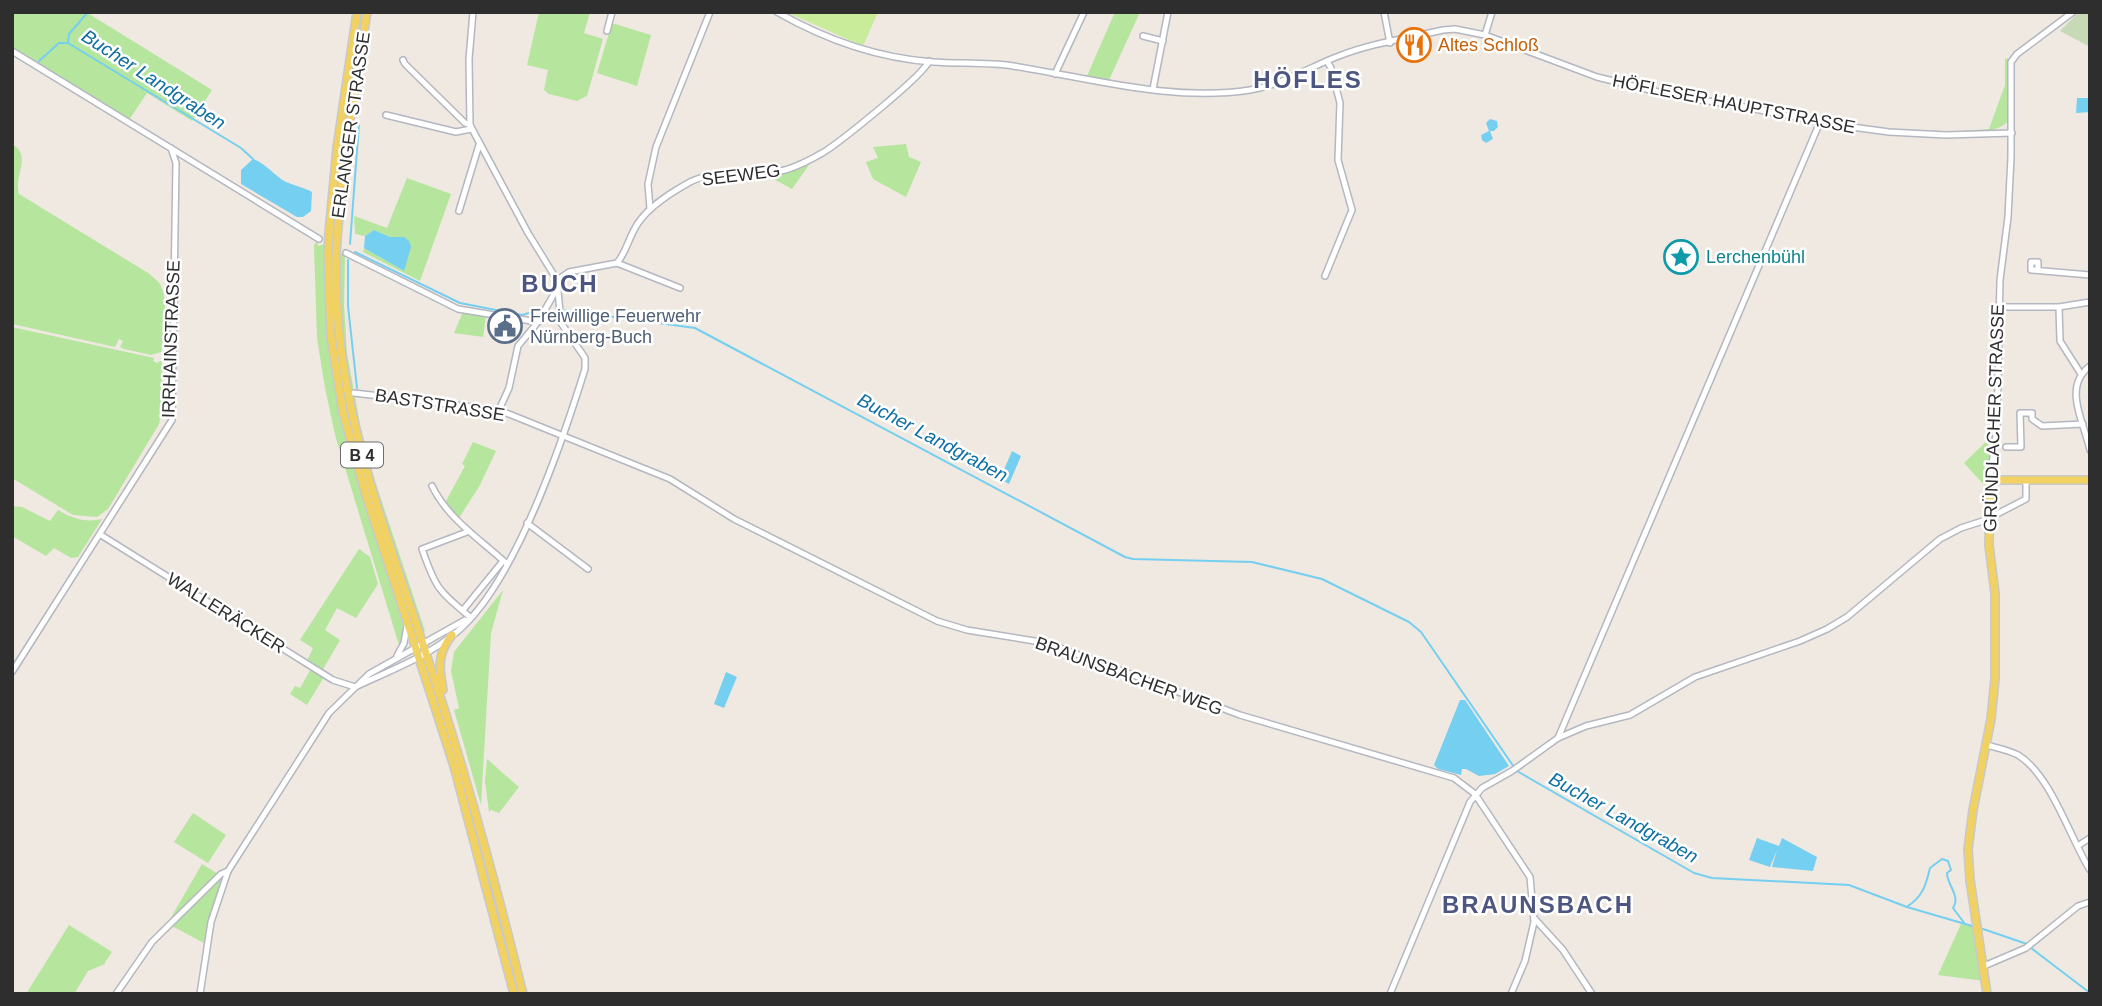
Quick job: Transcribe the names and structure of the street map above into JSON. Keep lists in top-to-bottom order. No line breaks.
{"streets":{"main road":["ERLANGER STRASSE","GRÜNDLACHER STRASSE","B 4"],"street":["HÖFLESER HAUPTSTRASSE","SEEWEG","IRRHAINSTRASSE","BASTSTRASSE","WALLERÄCKER","BRAUNSBACHER WEG"]},"crossings":[["HÖFLESER HAUPTSTRASSE","SEEWEG"],["HÖFLESER HAUPTSTRASSE","GRÜNDLACHER STRASSE"],["ERLANGER STRASSE","B 4"],["IRRHAINSTRASSE","WALLERÄCKER"],["BASTSTRASSE","BRAUNSBACHER WEG"]],"districts":["HÖFLES","BUCH","BRAUNSBACH"],"water":["Bucher Landgraben"],"places":{"restaurant":["Altes Schloß"],"place":["Lerchenbühl"],"public building":["Freiwillige Feuerwehr Nürnberg-Buch"]}}
